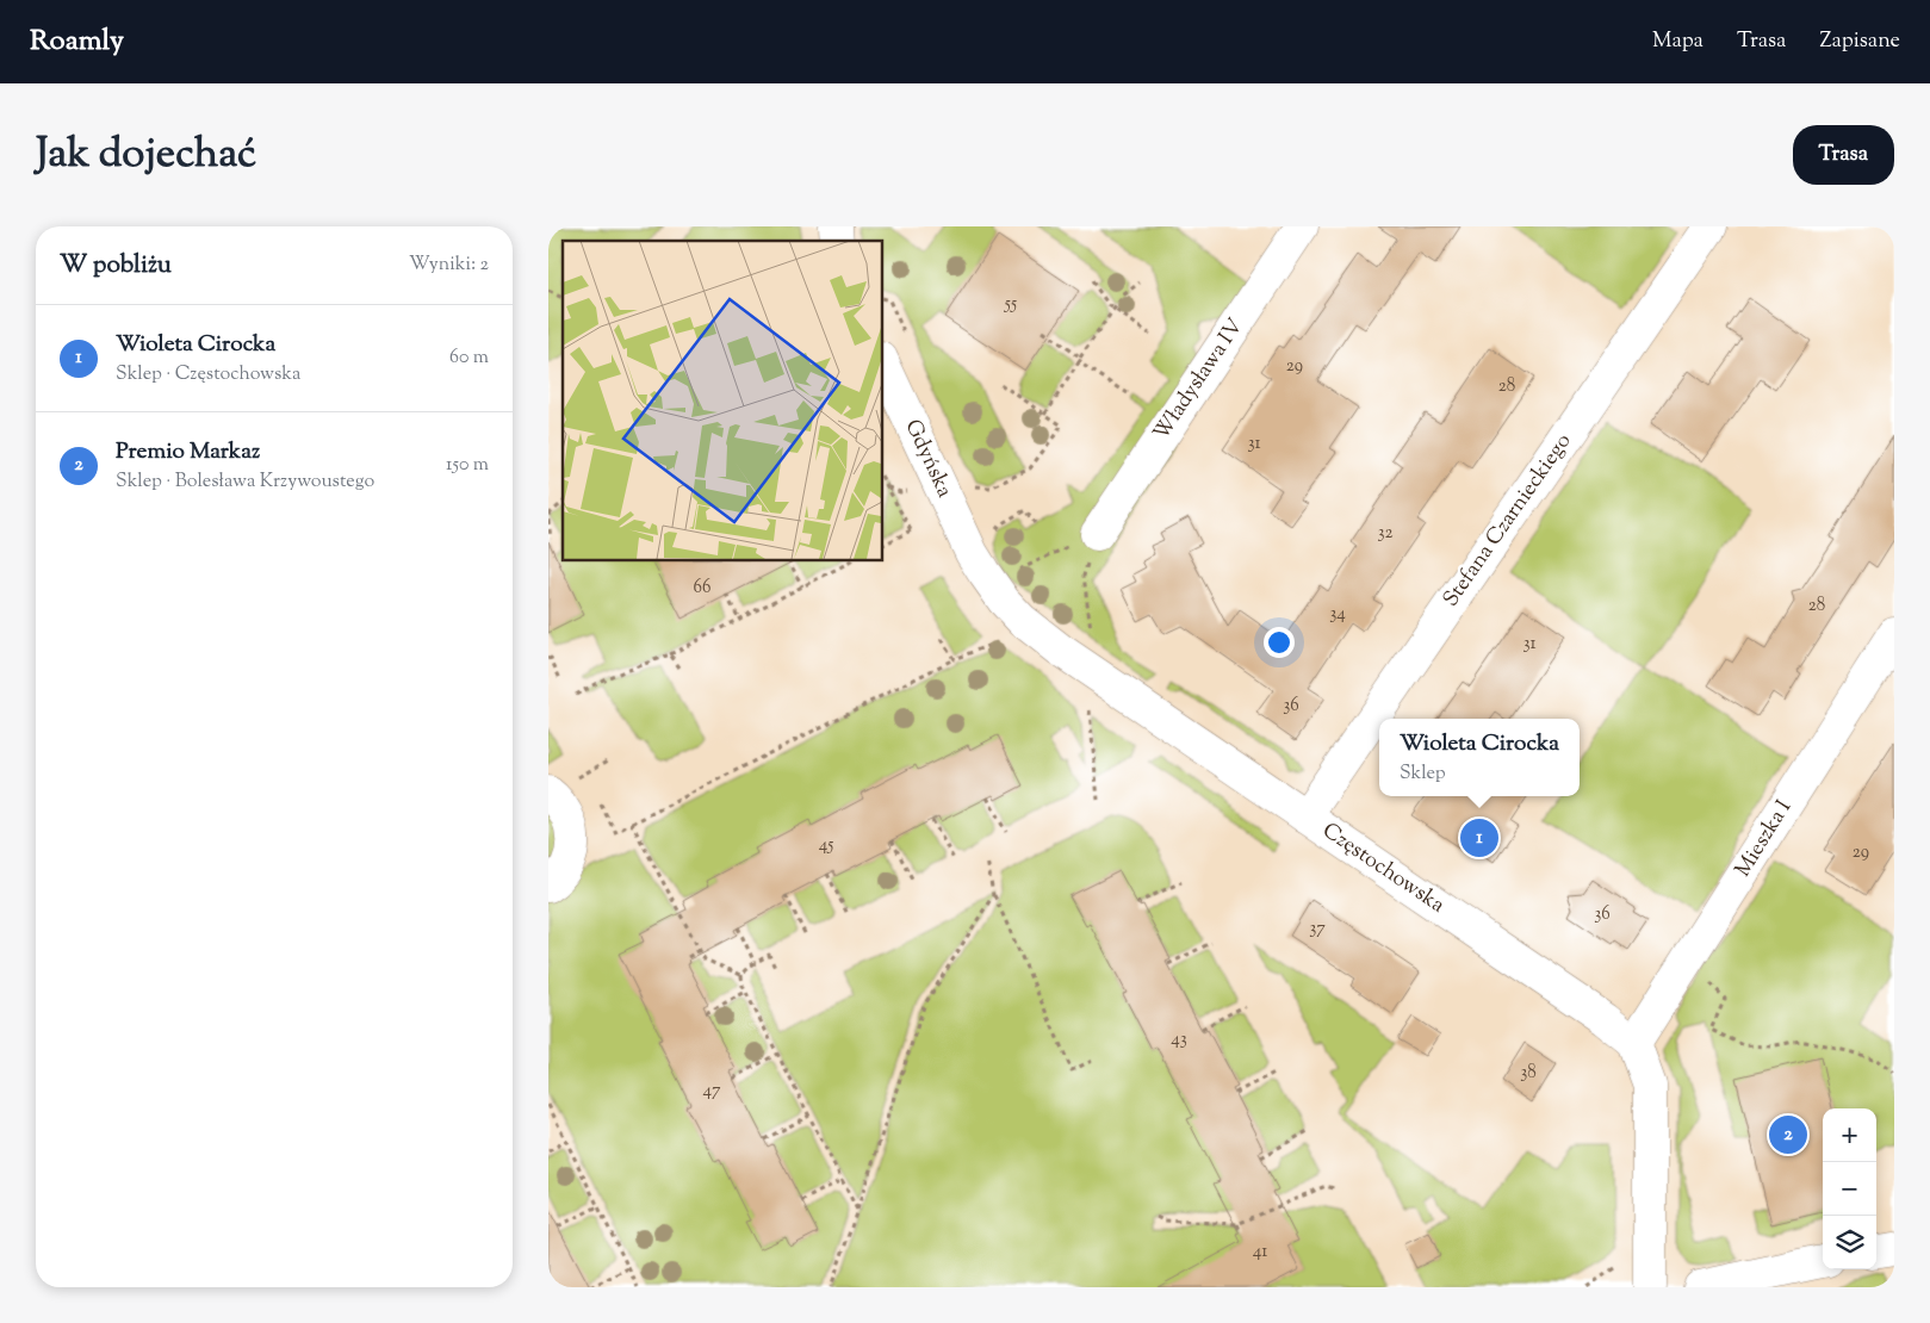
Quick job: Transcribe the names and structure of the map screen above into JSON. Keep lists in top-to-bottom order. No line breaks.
{"streets":{"street":["Władysława IV","Gdyńska","Stefana Czarnieckiego","Mieszka I","Częstochowska"]},"crossings":[["Gdyńska","Częstochowska"],["Stefana Czarnieckiego","Częstochowska"],["Mieszka I","Częstochowska"]],"house_numbers":["55","29","28","31","32","66","28","34","31","36","45","29","36","37","43","38","47","41"],"page":{"header":"Roamly","nav":["Mapa","Trasa","Zapisane"],"title":"Jak dojechać","buttons":"Trasa","heading":["W pobliżu","Wyniki: 2"],"list":[{"mark":"1","name":"Wioleta Cirocka","note":"Sklep · Częstochowska","value":"60 m"},{"mark":"2","name":"Premio Markaz","note":"Sklep · Bolesława Krzywoustego","value":"150 m"}],"popup":["Wioleta Cirocka","Sklep"],"pins":["1","2"],"map_buttons":["+","−"]}}
